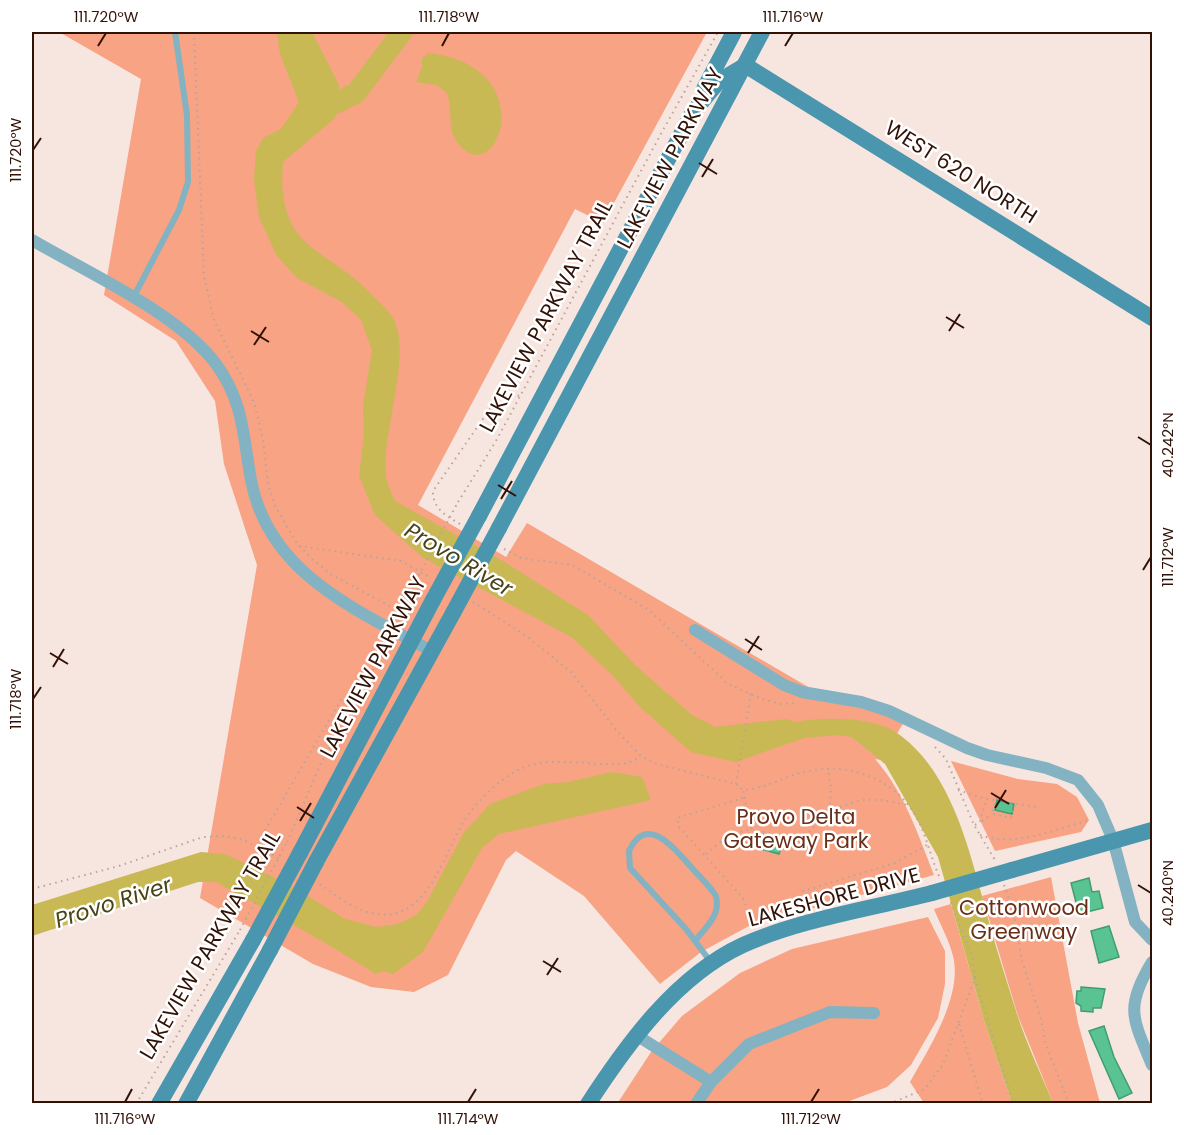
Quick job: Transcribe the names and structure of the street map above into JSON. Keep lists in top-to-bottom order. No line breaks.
{"streets":{"street":["LAKEVIEW PARKWAY","WEST 620 NORTH","LAKESHORE DRIVE"],"path":["LAKEVIEW PARKWAY TRAIL"]},"crossings":[["LAKEVIEW PARKWAY","WEST 620 NORTH"],["LAKEVIEW PARKWAY","LAKEVIEW PARKWAY TRAIL"]],"water":["Provo River"],"parks":["Provo Delta Gateway Park","Cottonwood Greenway"],"coordinates":["111.720°W","111.718°W","111.716°W","40.242°N","111.712°W","40.240°N","111.714°W"]}
